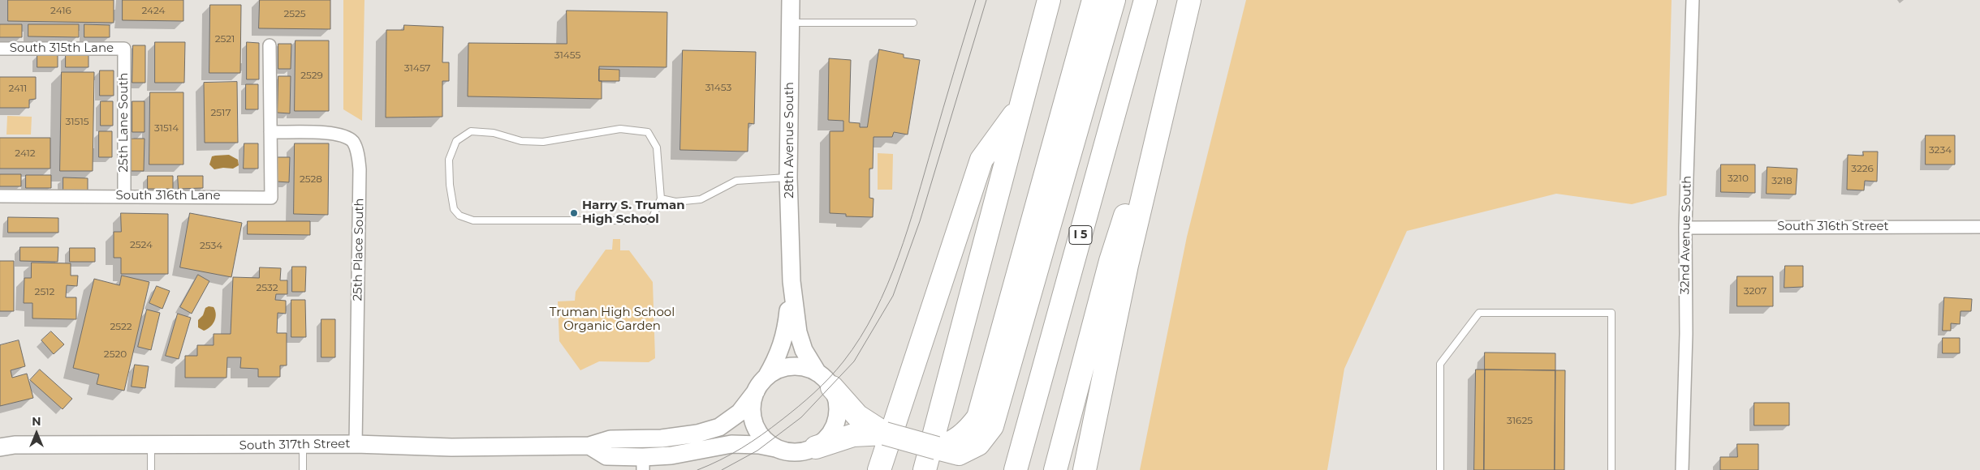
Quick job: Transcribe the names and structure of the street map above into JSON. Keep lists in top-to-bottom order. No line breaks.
{"streets":{"highway":["I 5"],"street":["South 315th Lane","25th Lane South","28th Avenue South","South 316th Lane","South 316th Street","32nd Avenue South","25th Place South","South 317th Street"]},"crossings":[["South 315th Lane","25th Lane South"],["25th Lane South","South 316th Lane"],["28th Avenue South","South 317th Street"],["South 316th Lane","25th Place South"],["South 316th Street","32nd Avenue South"],["25th Place South","South 317th Street"]],"parks":["Truman High School Organic Garden"],"places":["Harry S. Truman High School"],"house_numbers":["2416","2424","2525","2521","31455","31457","2529","31453","2411","2517","31515","31514","3234","2412","3226","3210","2528","3218","2524","2534","2532","3207","2512","2522","2520","31625"],"north":"top"}
